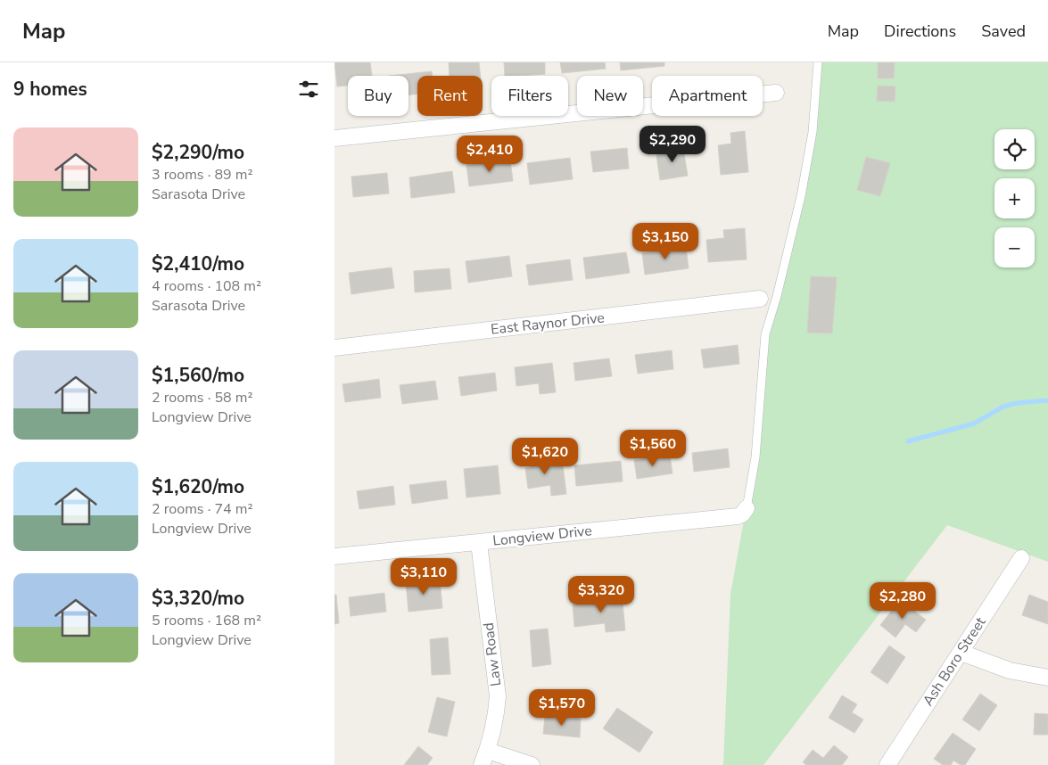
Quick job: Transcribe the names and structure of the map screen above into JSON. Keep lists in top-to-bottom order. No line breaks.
{"streets":{"street":["East Raynor Drive","Longview Drive","Law Road","Ash Boro Street"]},"crossings":[["Longview Drive","Law Road"]],"page":{"header":"Map","nav":["Map","Directions","Saved"],"heading":"9 homes","chip":["Buy","Rent","Filters","New","Apartment"],"list":[{"name":"$2,290/mo","note":"3 rooms · 89 m² · Sarasota Drive"},{"name":"$2,410/mo","note":"4 rooms · 108 m² · Sarasota Drive"},{"name":"$1,560/mo","note":"2 rooms · 58 m² · Longview Drive"},{"name":"$1,620/mo","note":"2 rooms · 74 m² · Longview Drive"},{"name":"$3,320/mo","note":"5 rooms · 168 m² · Longview Drive"}],"price":["$2,290","$2,410","$3,150","$1,560","$1,620","$3,110","$3,320","$2,280","$1,570"],"map_buttons":["+","−"]}}
